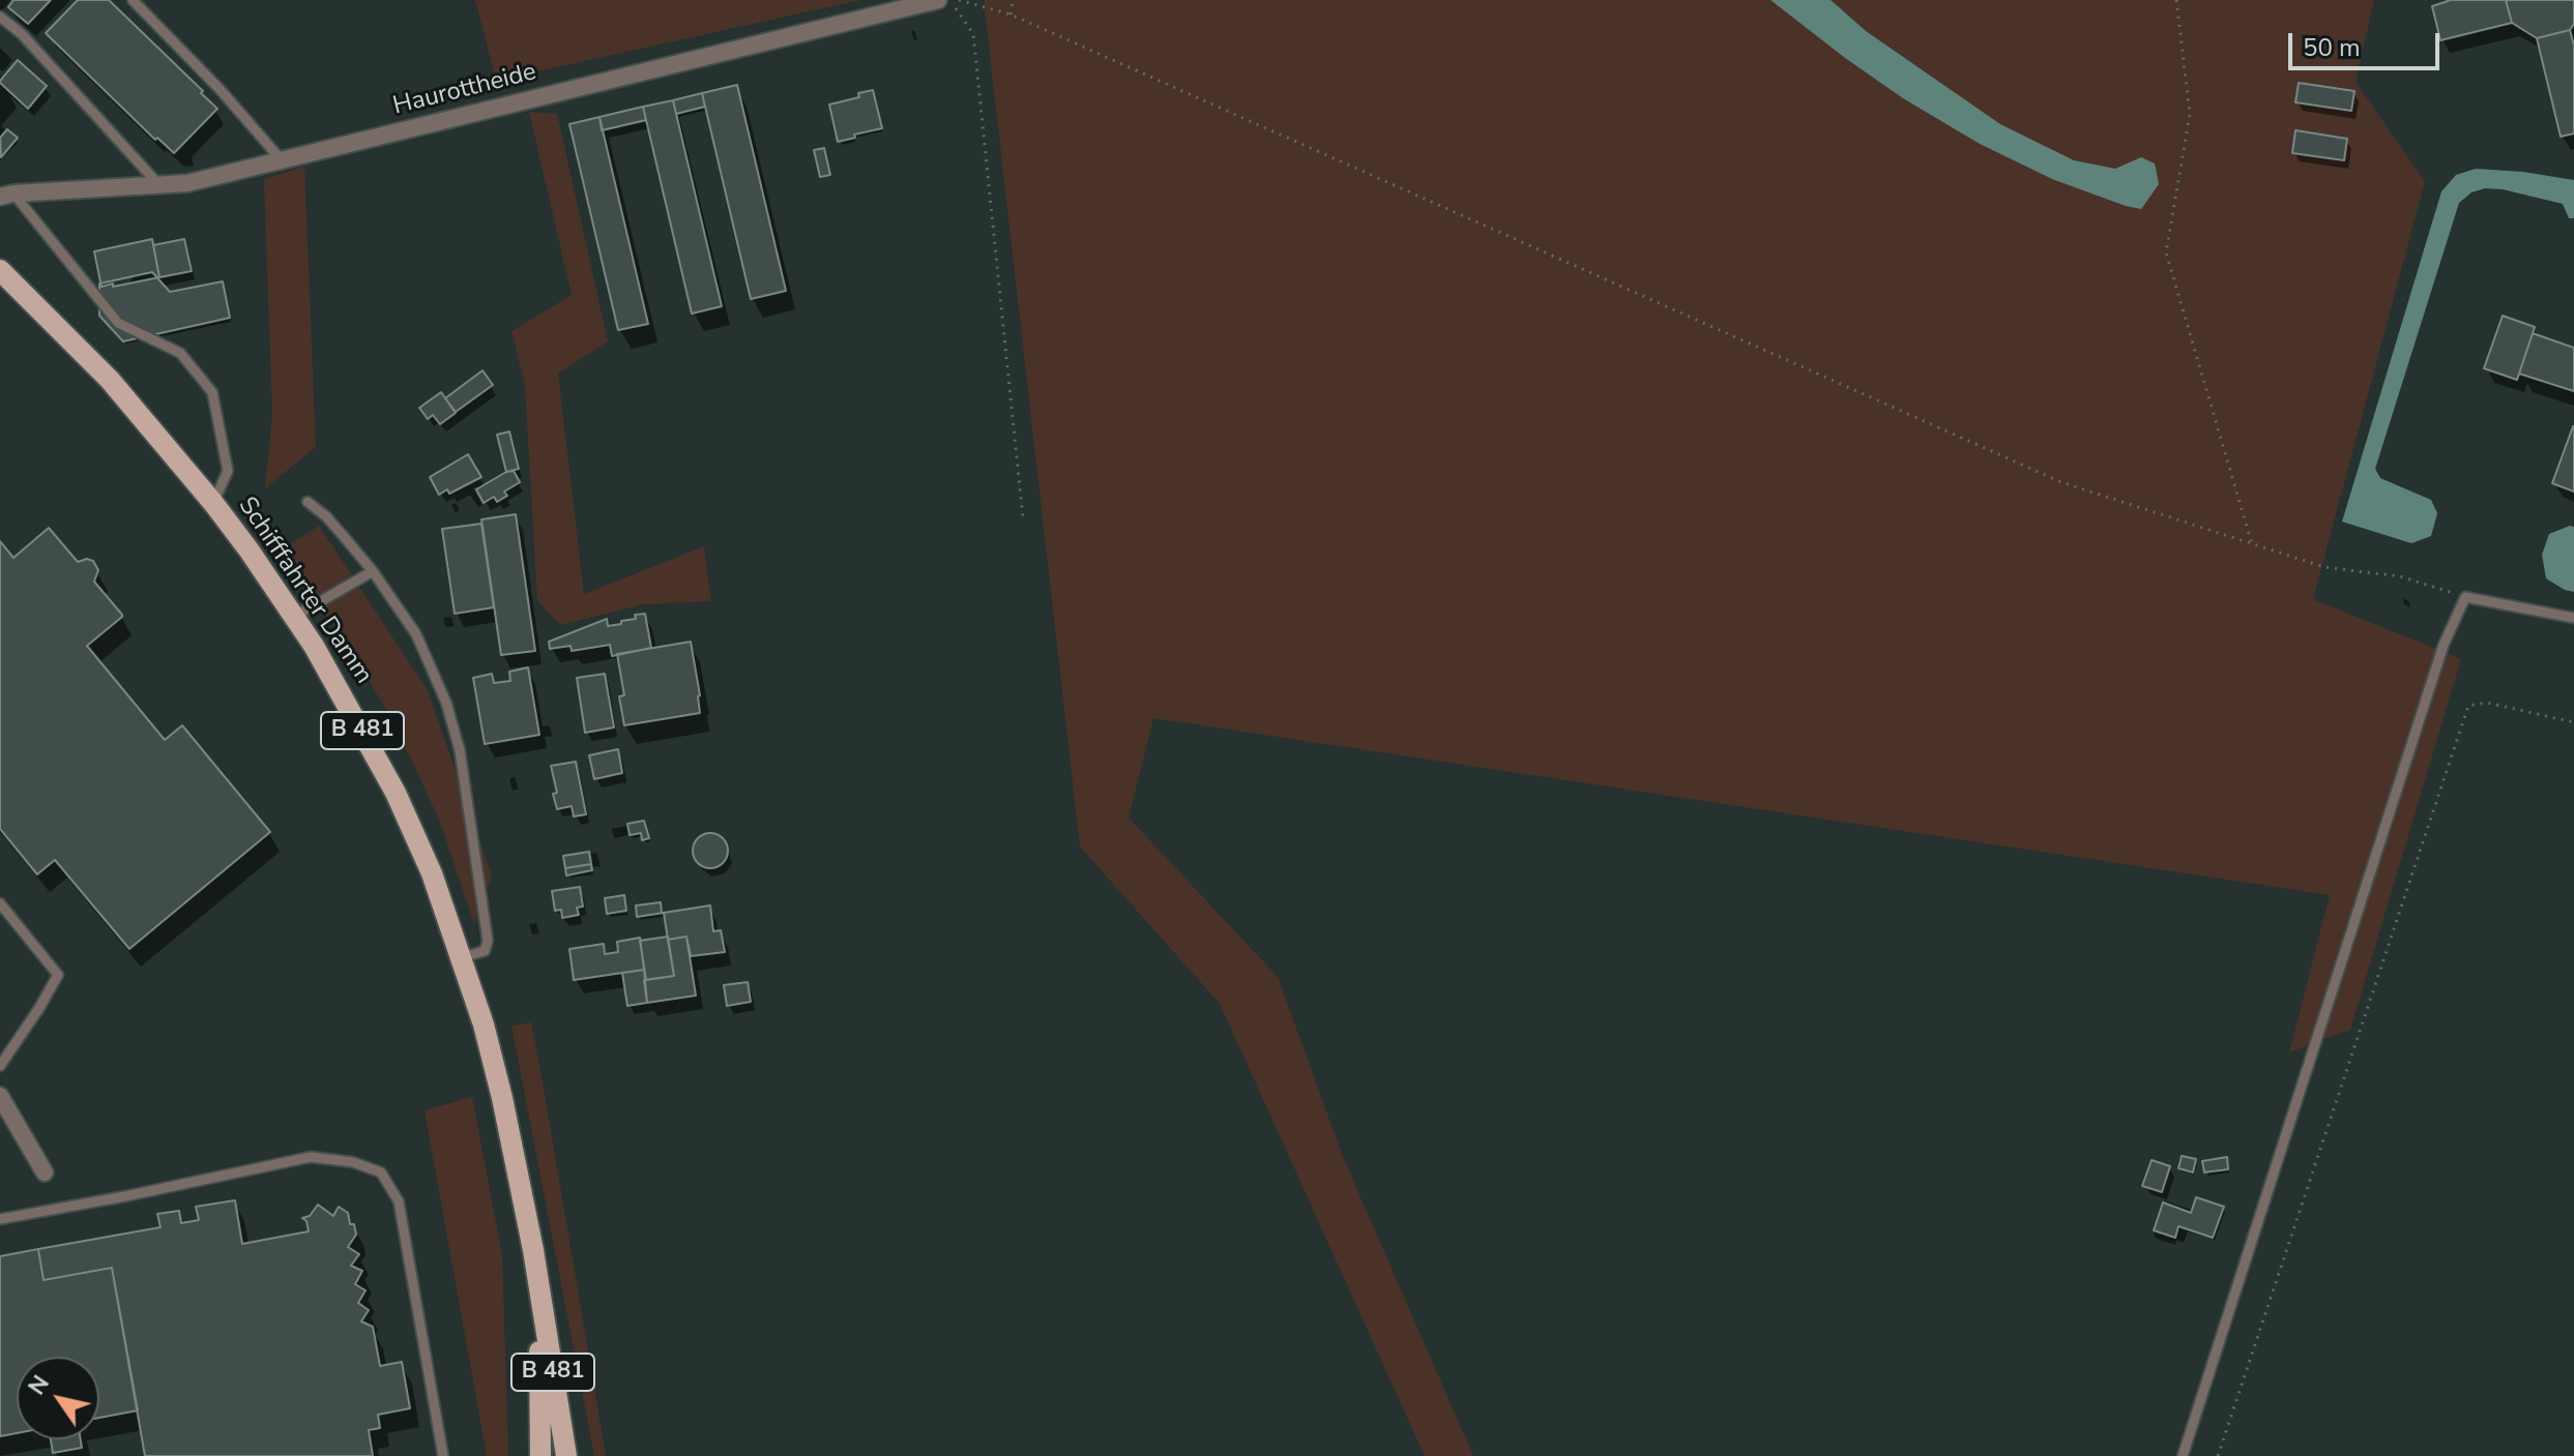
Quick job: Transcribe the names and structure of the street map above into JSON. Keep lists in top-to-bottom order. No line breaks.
{"streets":{"main road":["Schifffahrter Damm","B 481"],"street":["Haurottheide"]},"scale_bar":"50 m","north":"top left"}
